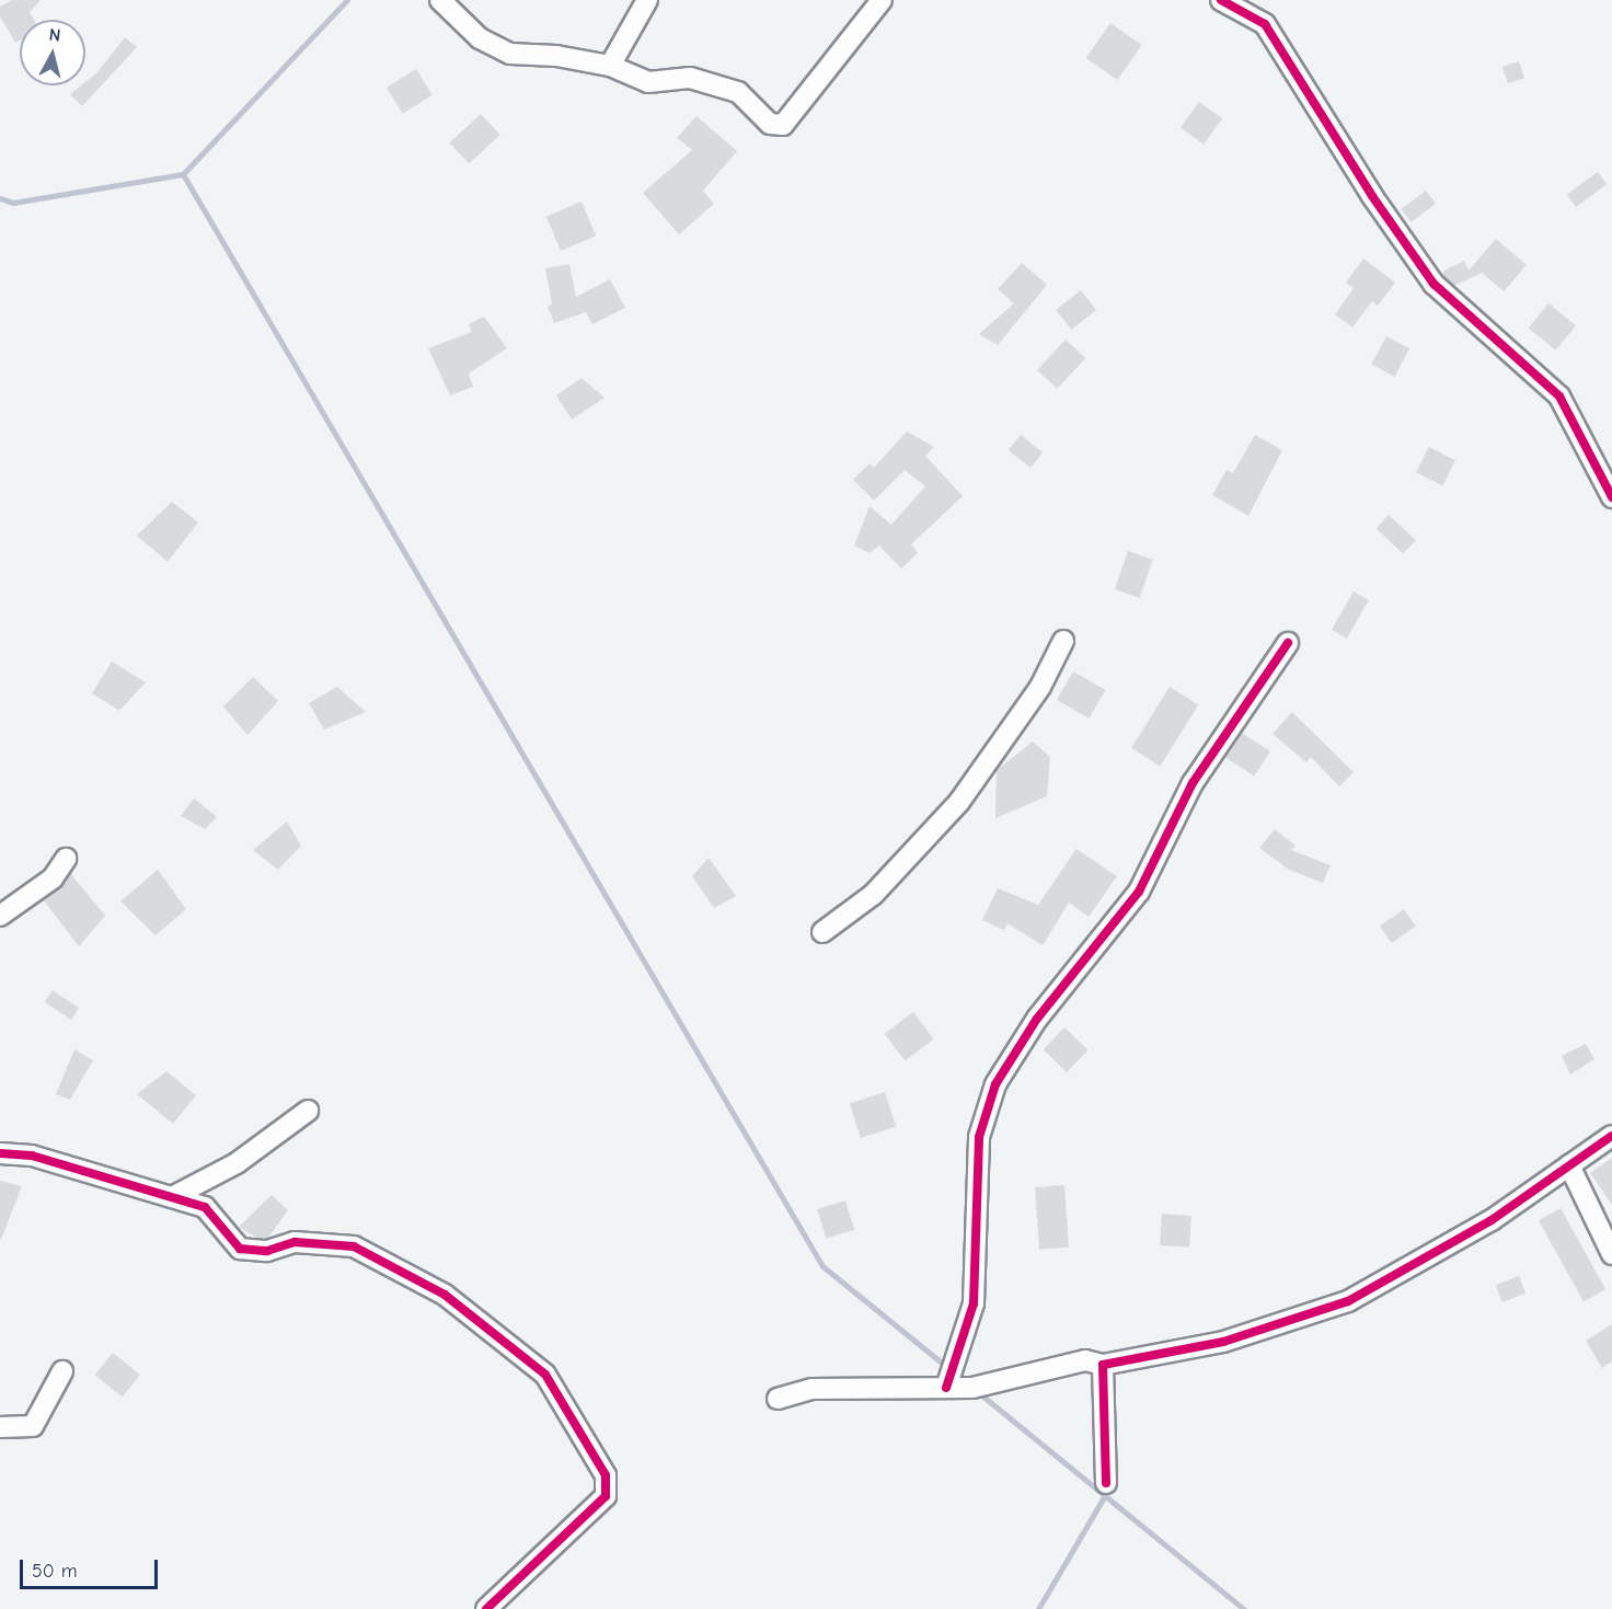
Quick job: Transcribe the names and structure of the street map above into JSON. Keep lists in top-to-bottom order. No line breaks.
{"scale_bar":"50 m","north":"top"}
